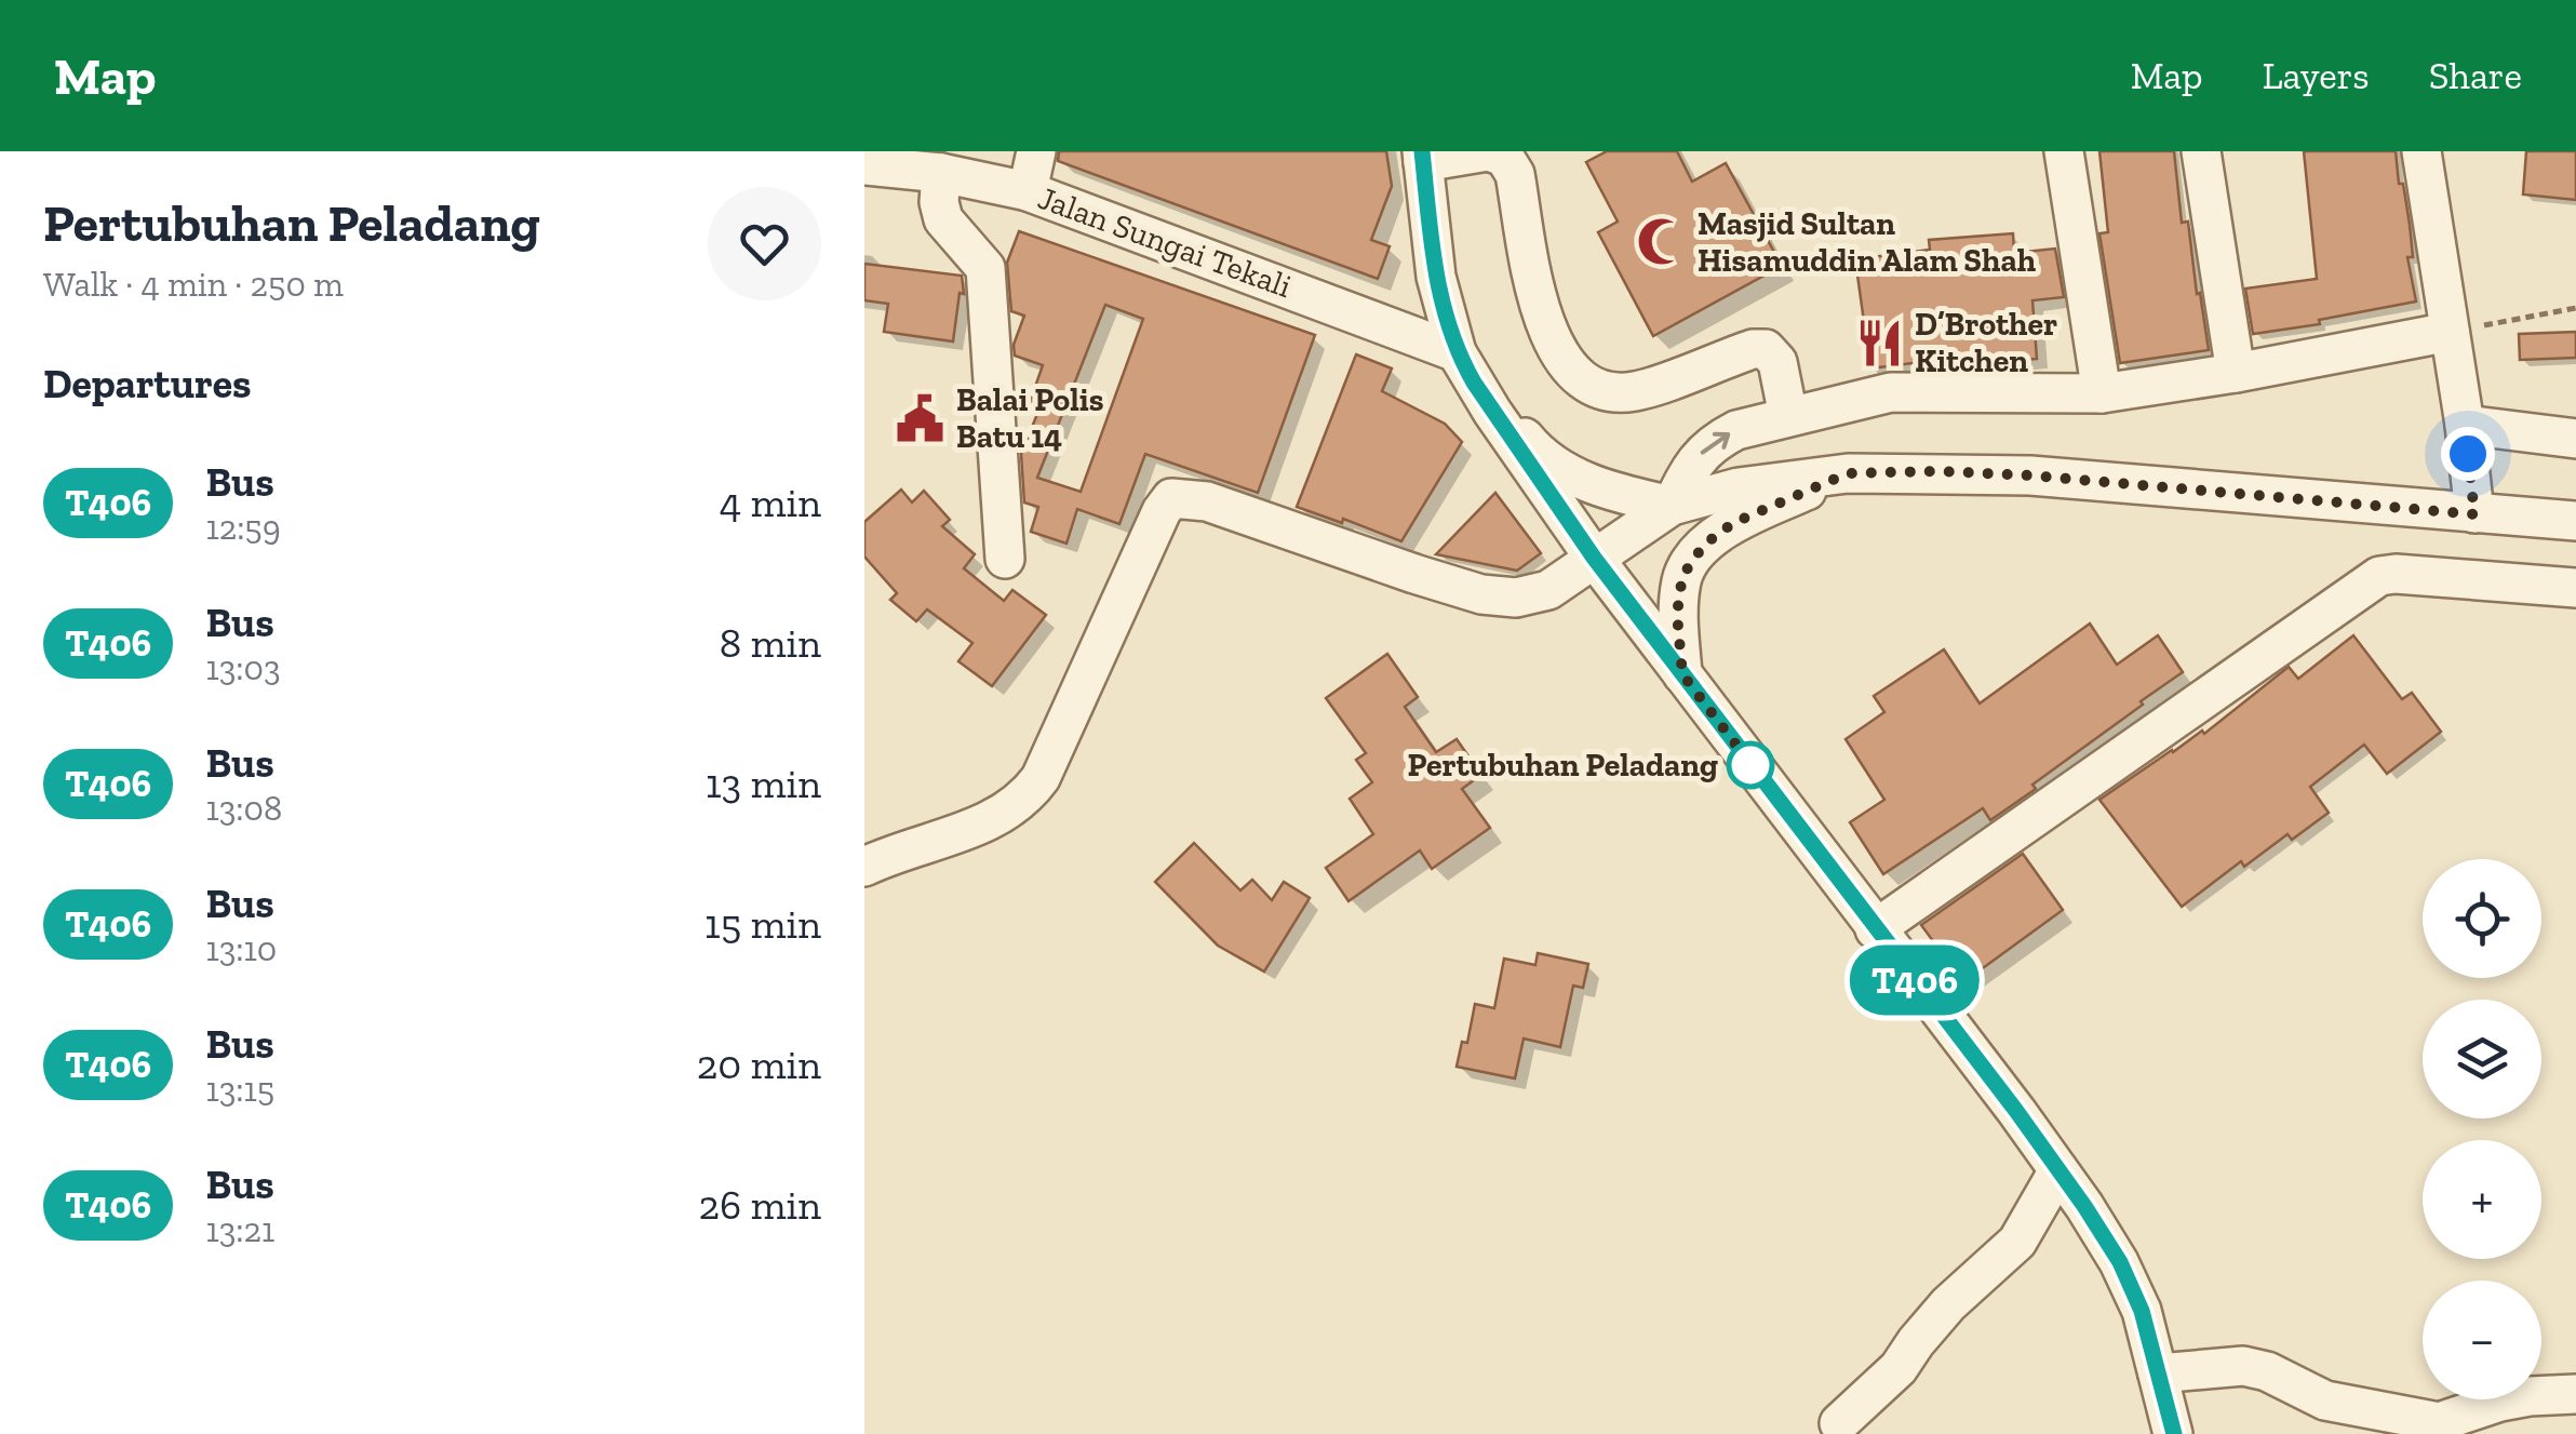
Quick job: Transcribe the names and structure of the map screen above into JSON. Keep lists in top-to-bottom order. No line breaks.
{"streets":{"street":["Jalan Sungai Tekali"]},"places":{"mosque":["Masjid Sultan Hisamuddin Alam Shah"],"restaurant":["D’Brother Kitchen"],"public building":["Balai Polis Batu 14"],"other":["Pertubuhan Peladang"]},"lines":["bus line T406"],"page":{"header":"Map","nav":["Map","Layers","Share"],"heading":[["Pertubuhan Peladang","Walk · 4 min · 250 m"],"Departures"],"on_map":"T406","list":[{"mark":"T406","name":"Bus","note":"12:59","value":"4 min"},{"mark":"T406","name":"Bus","note":"13:03","value":"8 min"},{"mark":"T406","name":"Bus","note":"13:08","value":"13 min"},{"mark":"T406","name":"Bus","note":"13:10","value":"15 min"},{"mark":"T406","name":"Bus","note":"13:15","value":"20 min"},{"mark":"T406","name":"Bus","note":"13:21","value":"26 min"}],"map_buttons":["+","−"]}}
